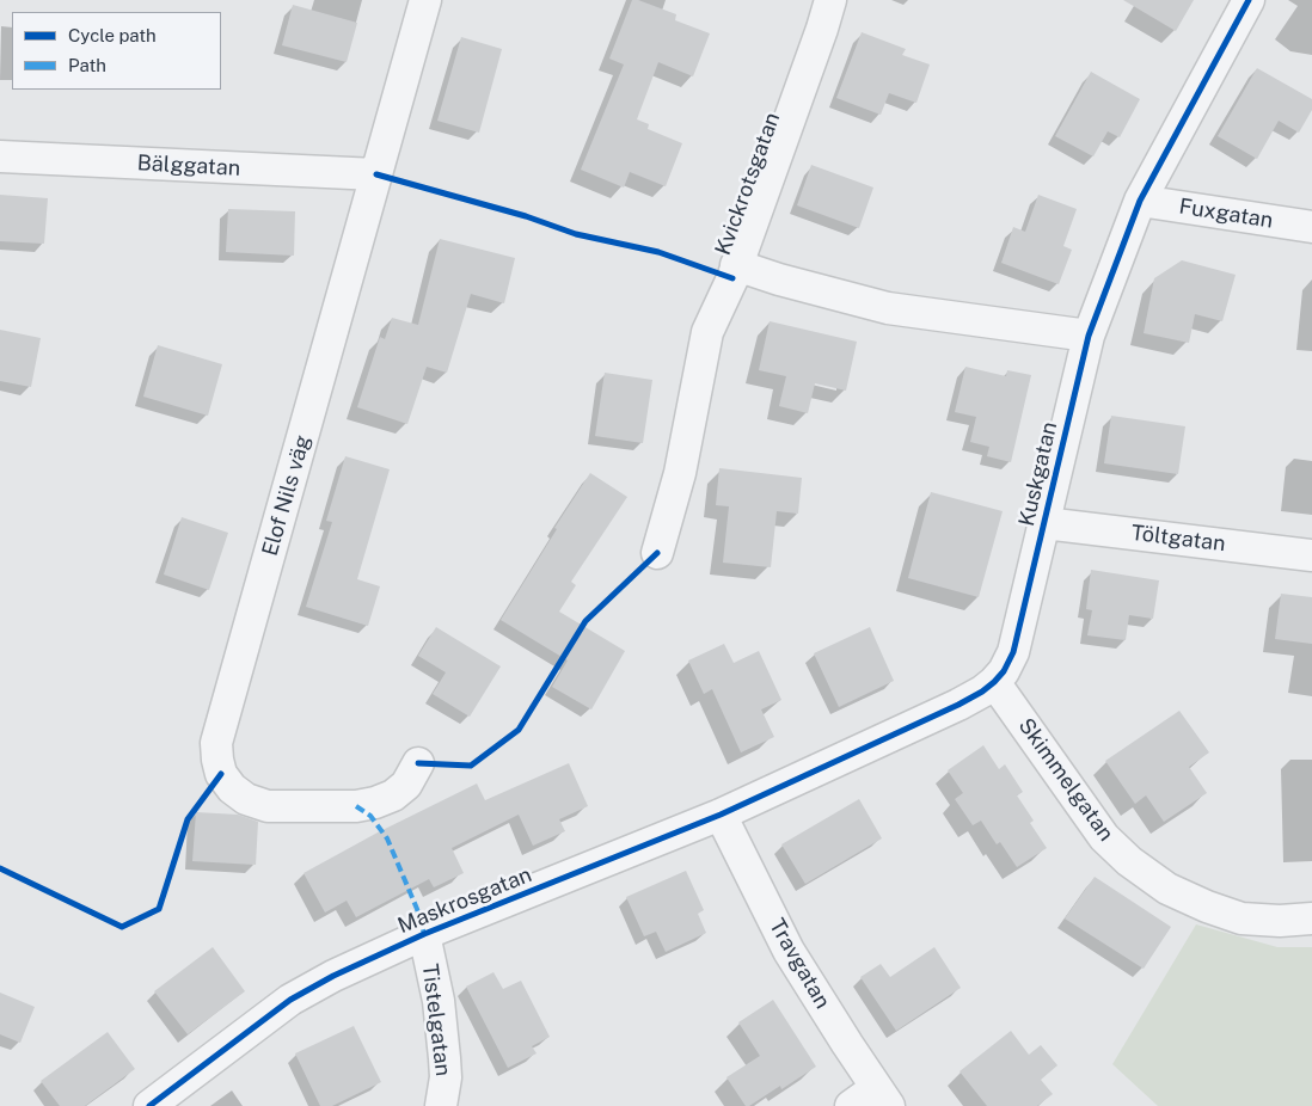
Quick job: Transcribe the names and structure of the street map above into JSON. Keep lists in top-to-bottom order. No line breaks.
{"streets":{"street":["Bälggatan","Kvickrotsgatan","Fuxgatan","Kuskgatan","Elof Nils väg","Töltgatan","Skimmelgatan","Maskrosgatan","Travgatan","Tistelgatan"]},"crossings":[["Bälggatan","Elof Nils väg"],["Kvickrotsgatan","Kuskgatan"],["Fuxgatan","Kuskgatan"],["Kuskgatan","Töltgatan"],["Kuskgatan","Skimmelgatan"],["Kuskgatan","Maskrosgatan"],["Kuskgatan","Travgatan"],["Maskrosgatan","Travgatan"],["Maskrosgatan","Tistelgatan"]],"legend":["Cycle path","Path"]}
